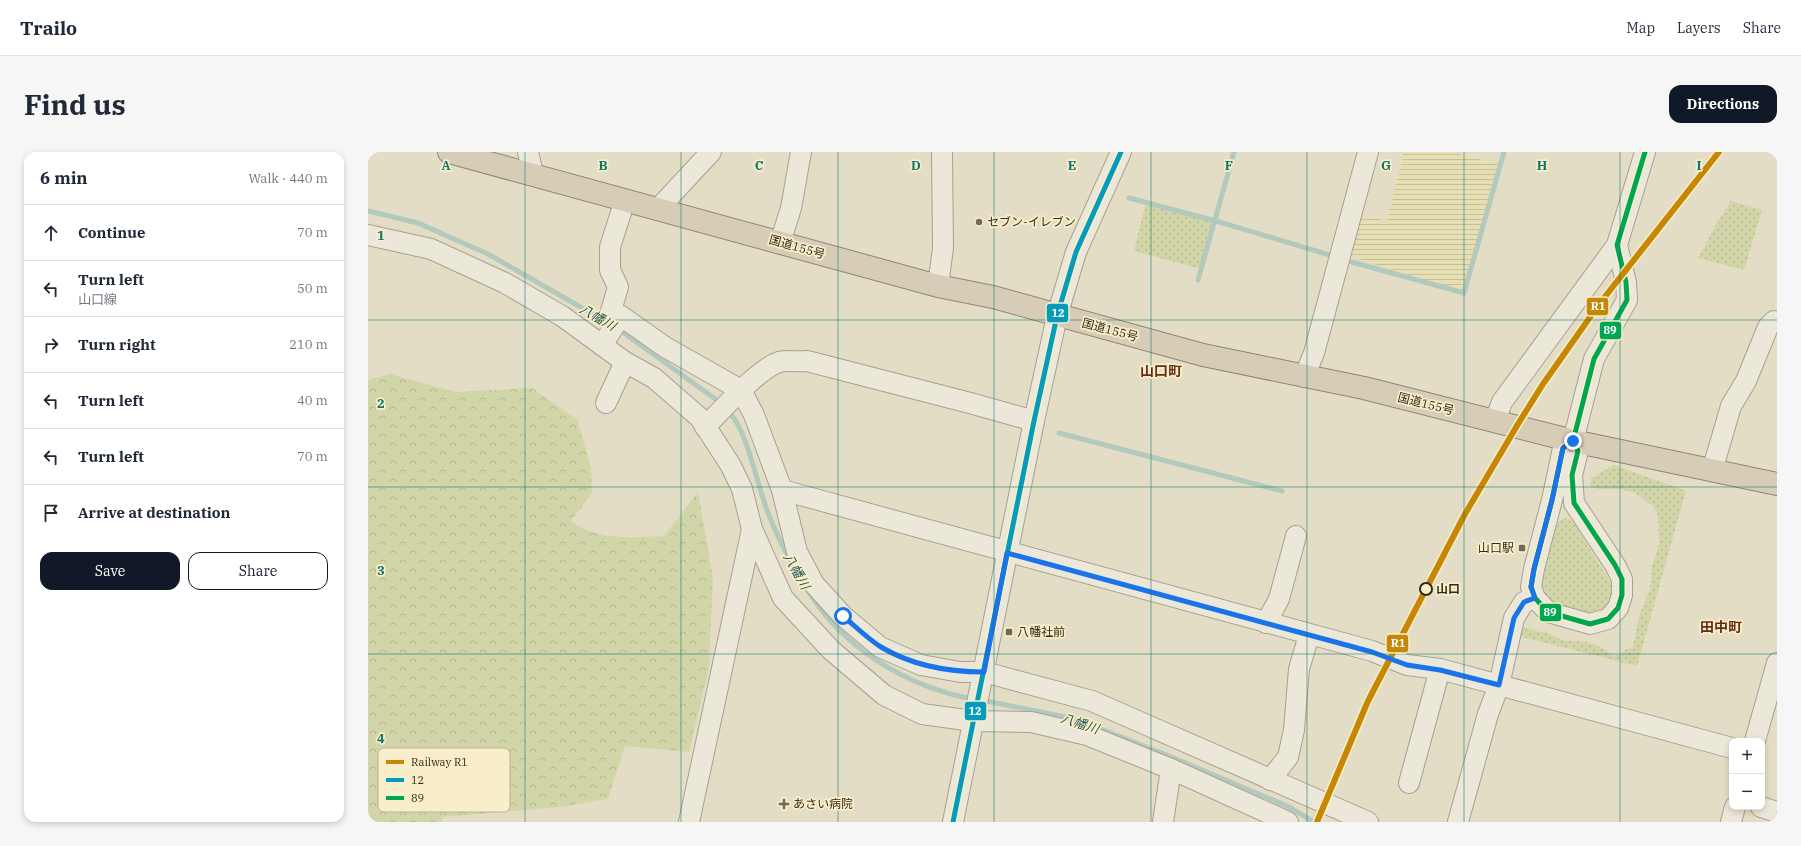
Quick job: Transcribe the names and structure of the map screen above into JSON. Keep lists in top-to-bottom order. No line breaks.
{"streets":{"highway":["国道155号"]},"districts":["山口町","田中町"],"water":["八幡川"],"places":{"other":["セブン-イレブン","山口"],"transit":["山口駅","八幡社前"],"health":["あさい病院"]},"lines":["rail line R1","transit line 12","transit line 89"],"legend":["Railway R1","12","89"],"page":{"header":"Trailo","nav":["Map","Layers","Share"],"buttons":["Directions",["Save","Share"]],"title":"Find us","heading":["6 min","Walk · 440 m"],"list":[["Continue","70 m"],["Turn left","山口線","50 m"],["Turn right","210 m"],["Turn left","40 m"],["Turn left","70 m"],"Arrive at destination"],"map_buttons":["+","−"]},"grid":{"columns":["A","B","C","D","E","F","G","H","I"],"rows":["1","2","3","4"]}}
